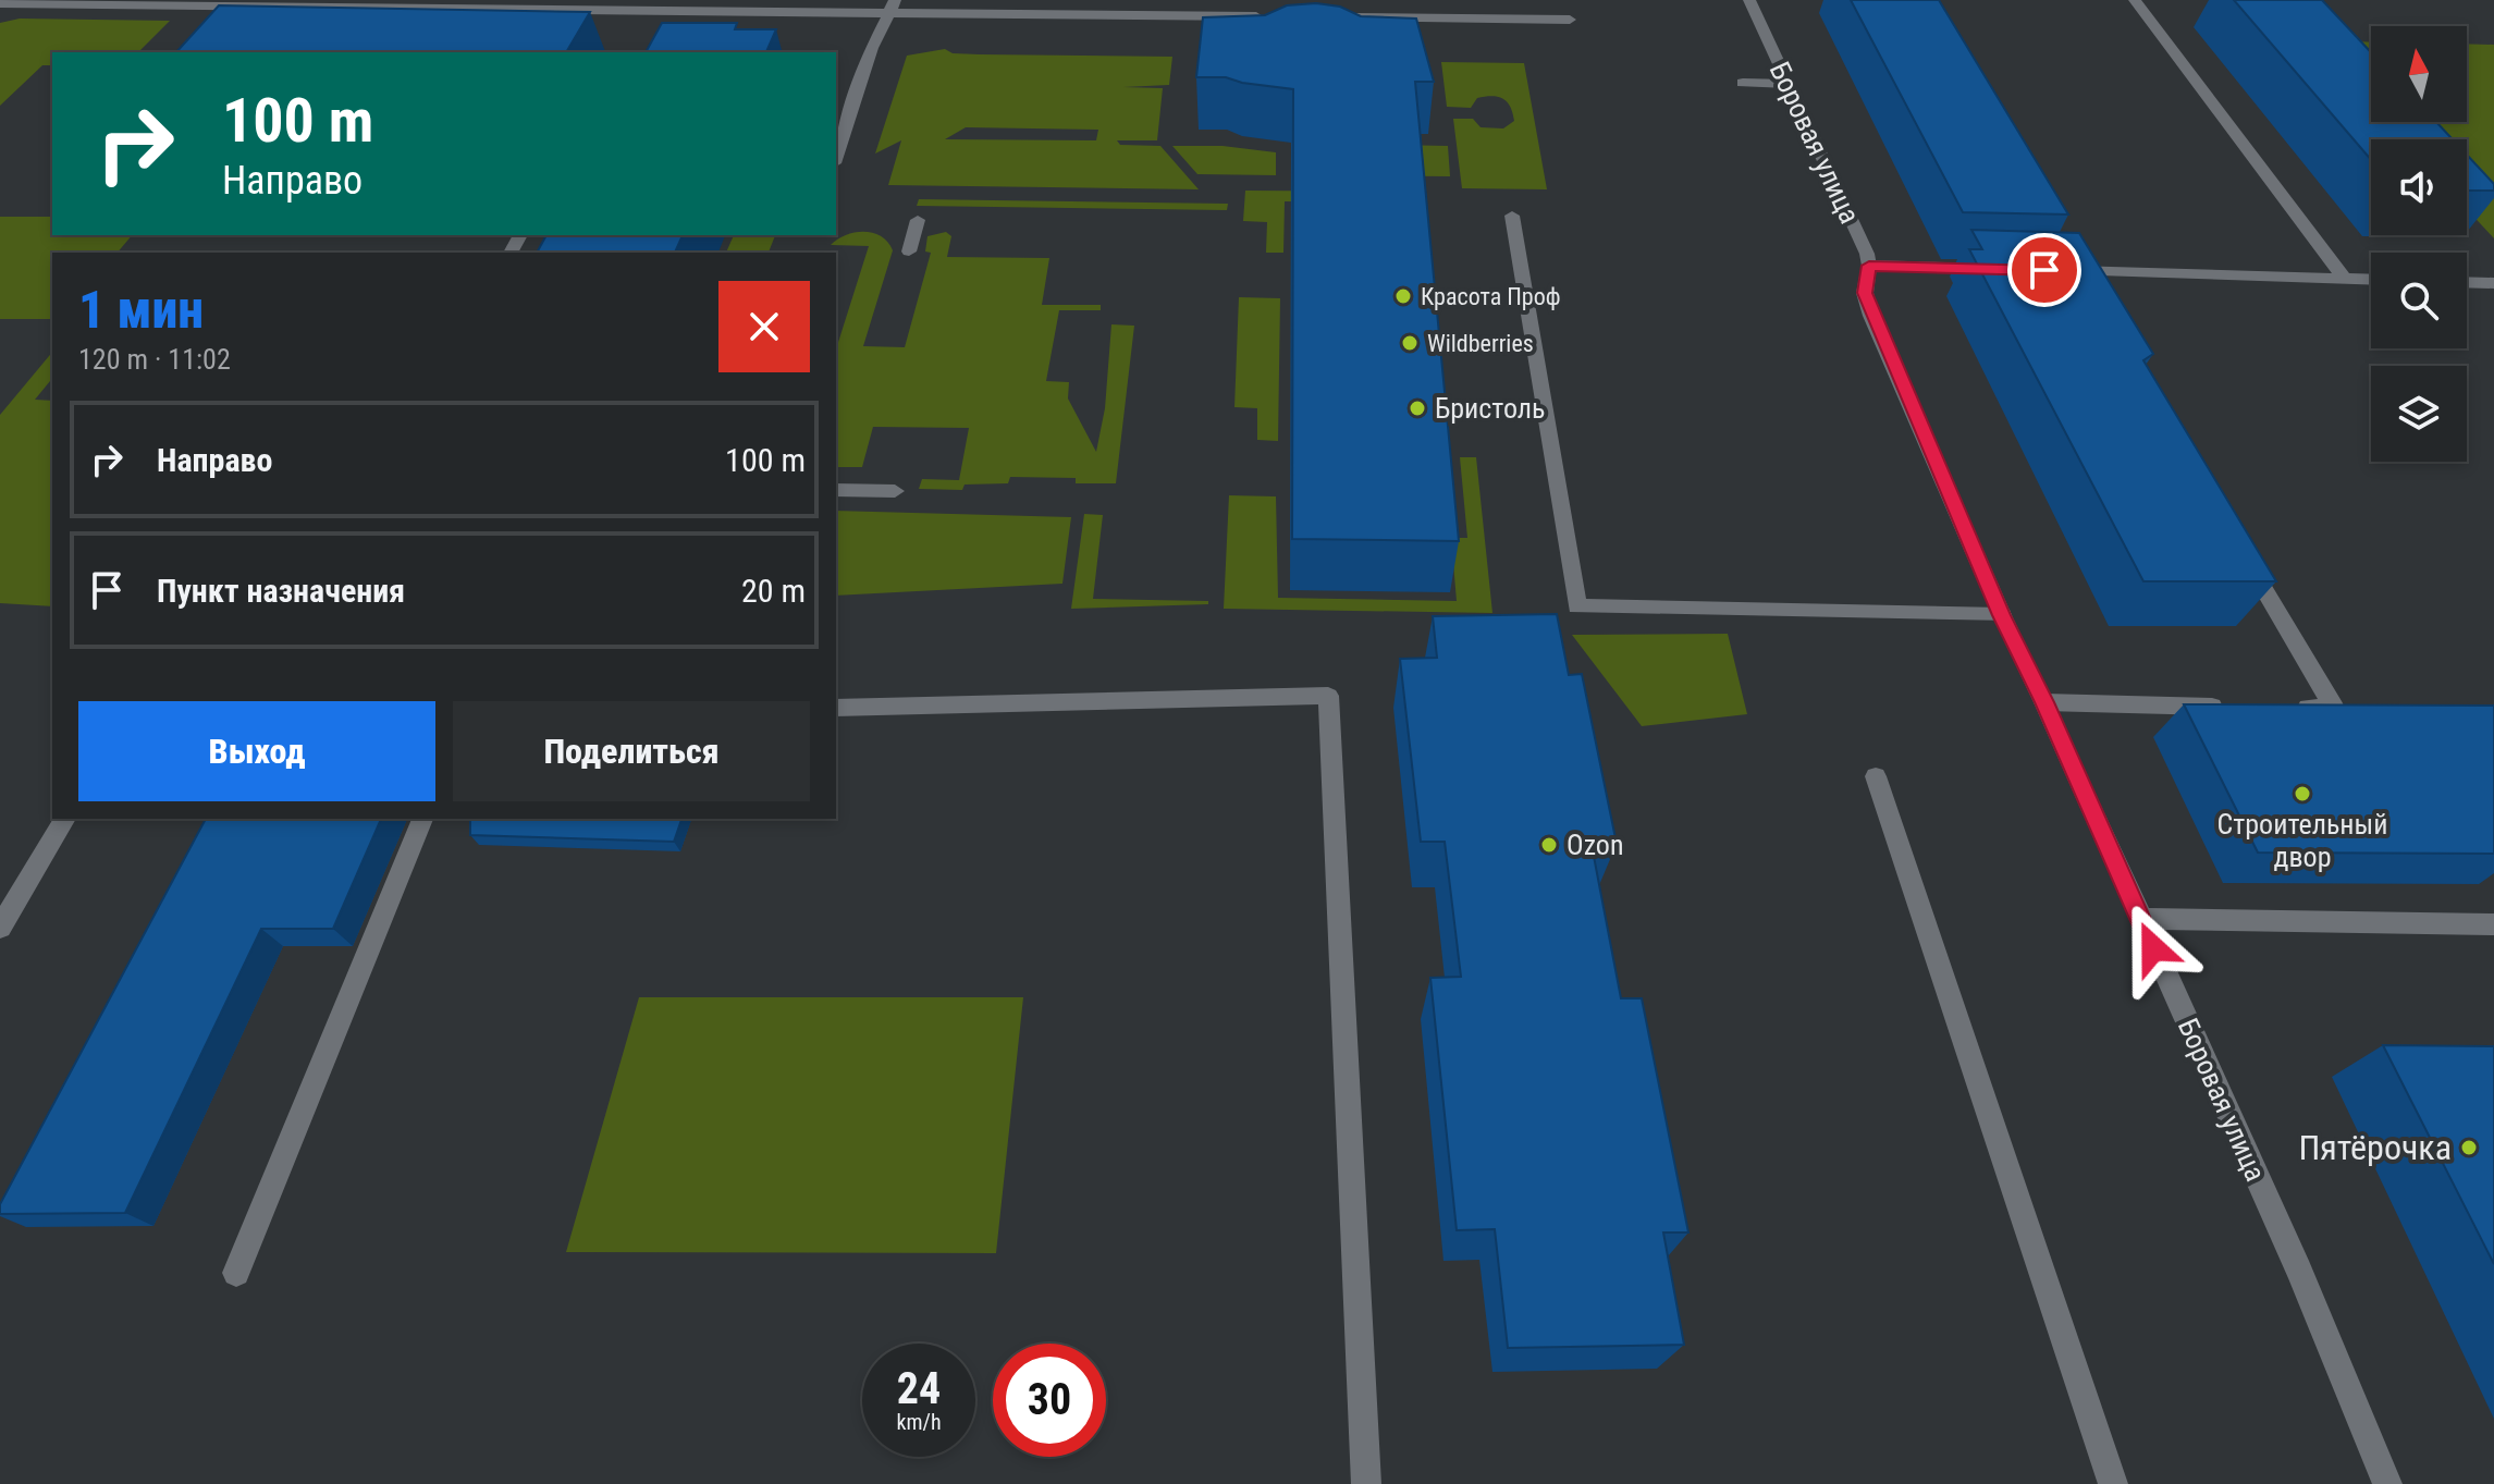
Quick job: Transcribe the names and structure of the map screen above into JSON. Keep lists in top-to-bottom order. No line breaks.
{"streets":{"street":["Боровая улица"]},"places":["Красота Проф","Wildberries","Бристоль","Строительный двор","Ozon","Пятёрочка"],"north":"top","page":{"turn":["100 m","Направо"],"heading":["1 мин","120 m · 11:02"],"list":[{"name":"Направо","value":"100 m"},{"name":"Пункт назначения","value":"20 m"}],"buttons":["Выход","Поделиться"],"speed":"24 km/h","limit":"30"}}
